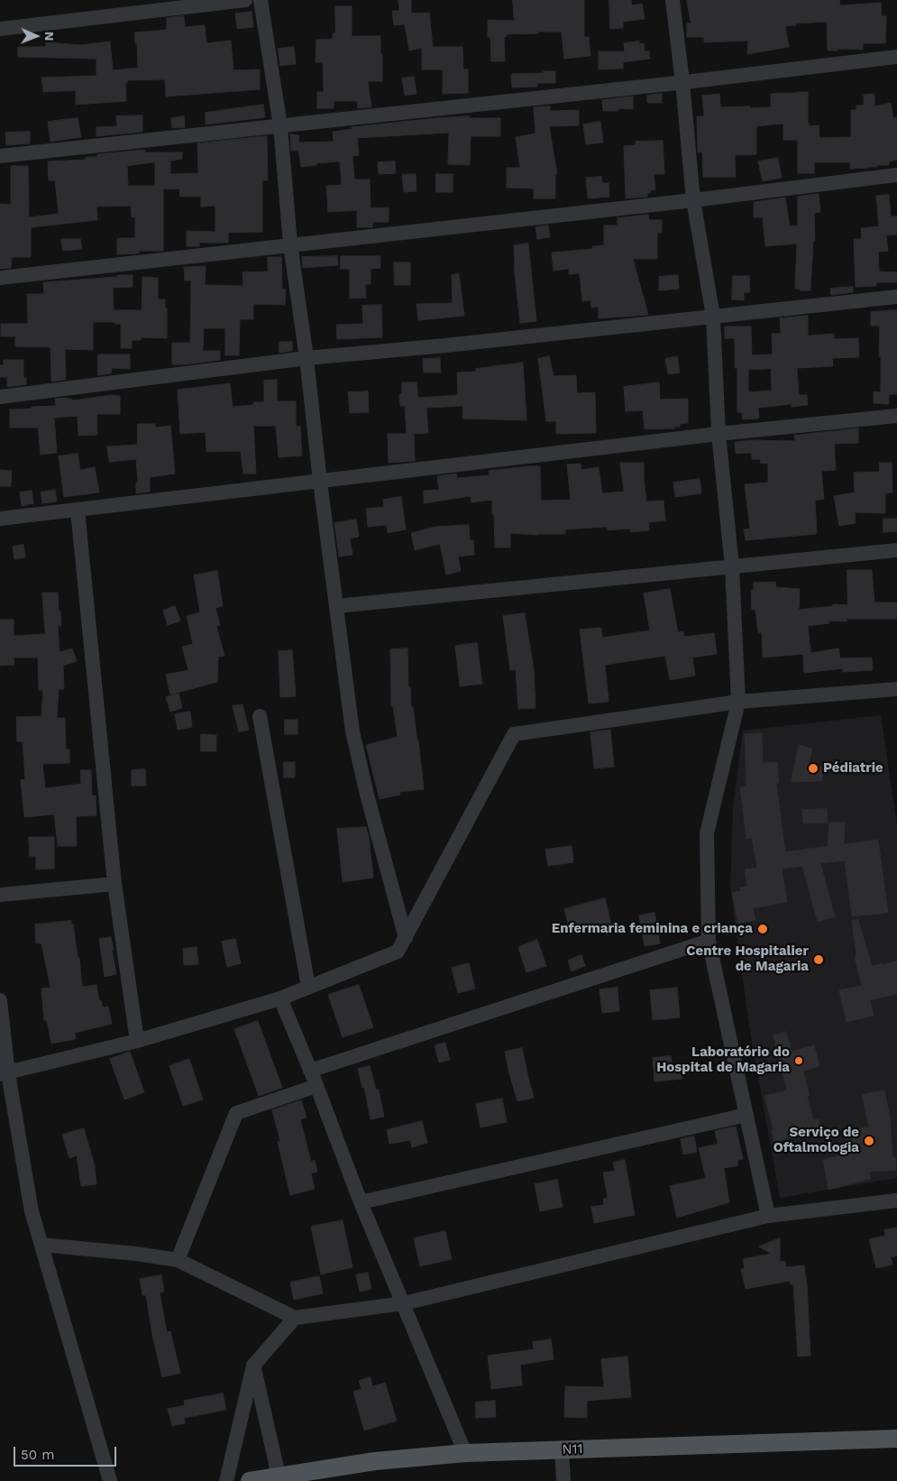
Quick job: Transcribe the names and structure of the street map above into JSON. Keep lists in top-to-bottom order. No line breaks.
{"streets":{"main road":["N11"]},"places":["Pédiatrie","Enfermaria feminina e criança","Centre Hospitalier de Magaria","Laboratório do Hospital de Magaria","Serviço de Oftalmologia"],"scale_bar":"50 m","north":"right"}
